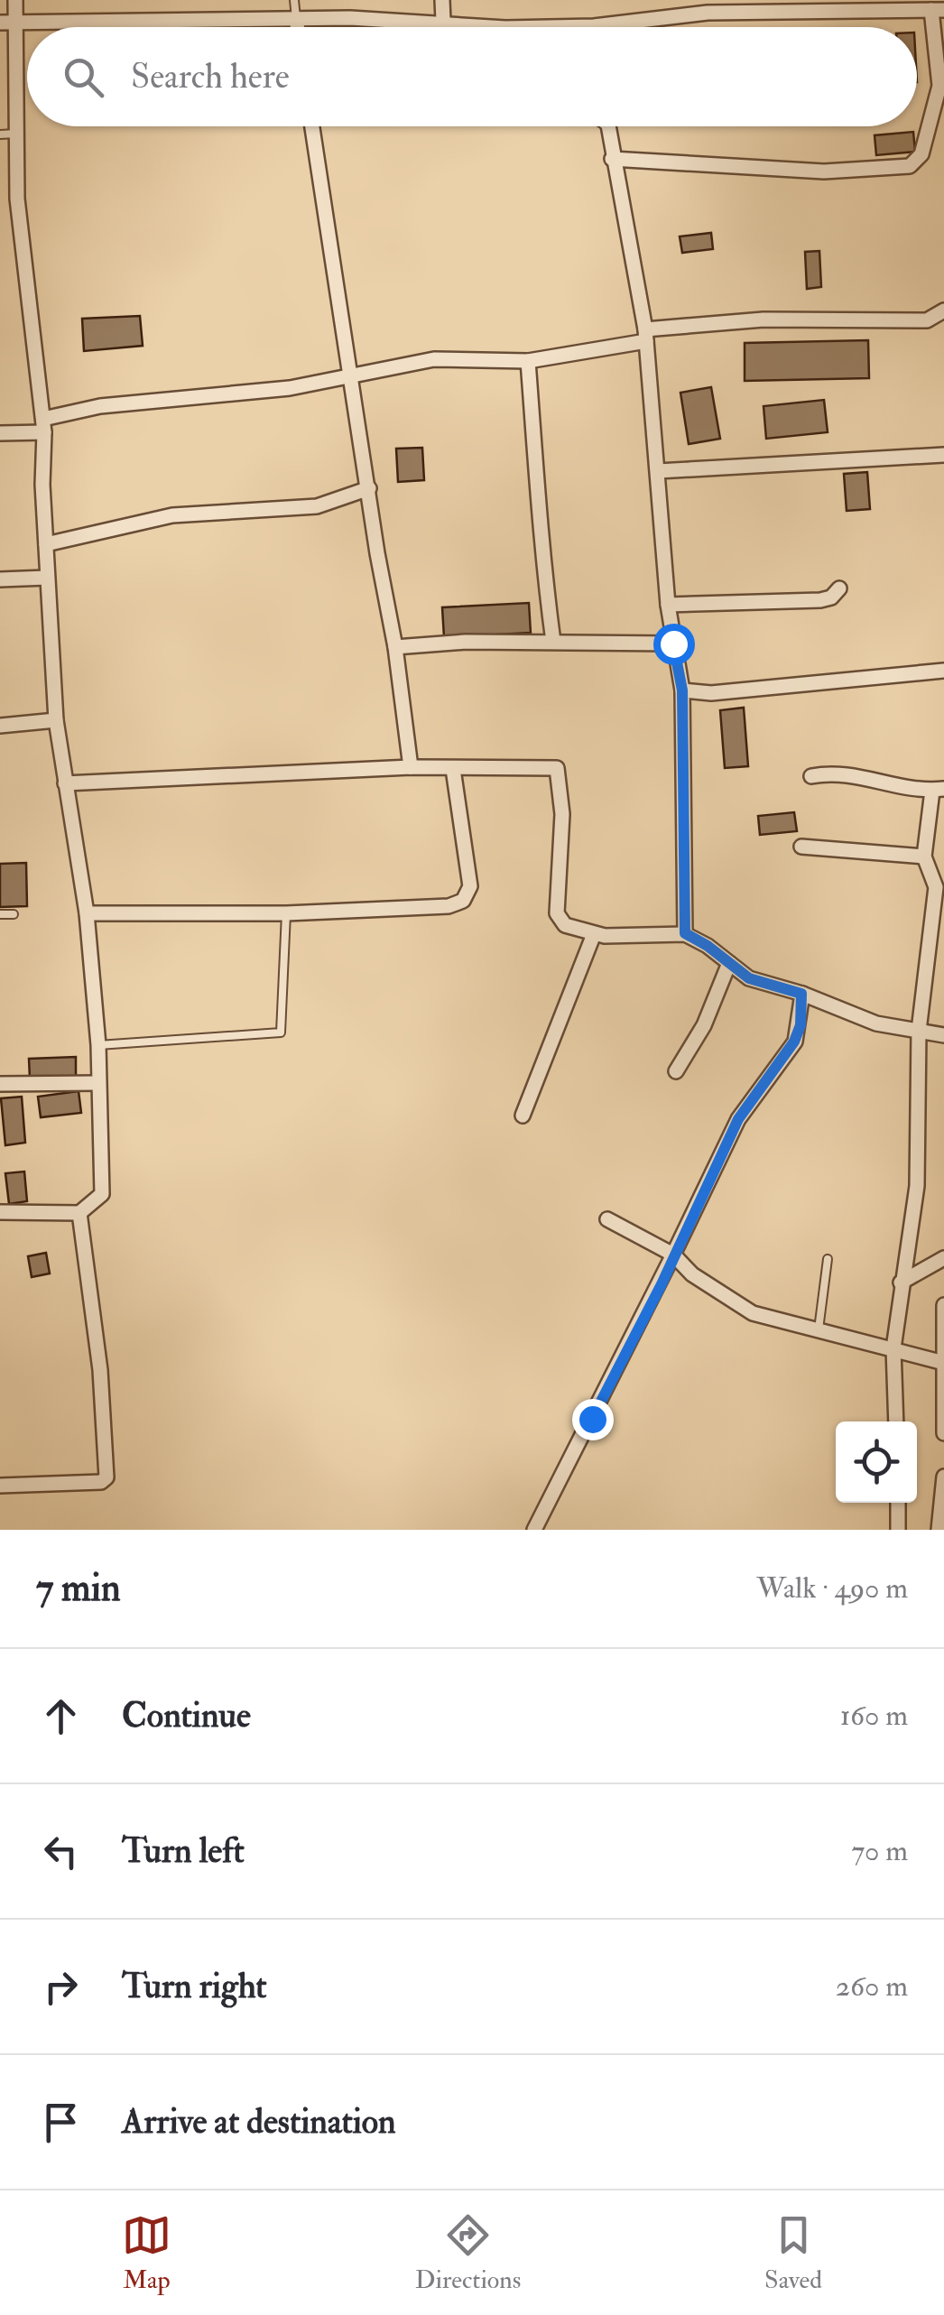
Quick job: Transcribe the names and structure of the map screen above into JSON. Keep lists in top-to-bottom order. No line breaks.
{"page":{"search":"Search here","heading":["7 min","Walk · 490 m"],"list":[["Continue","160 m"],["Turn left","70 m"],["Turn right","260 m"],"Arrive at destination"],"nav":["Map","Directions","Saved"]}}
